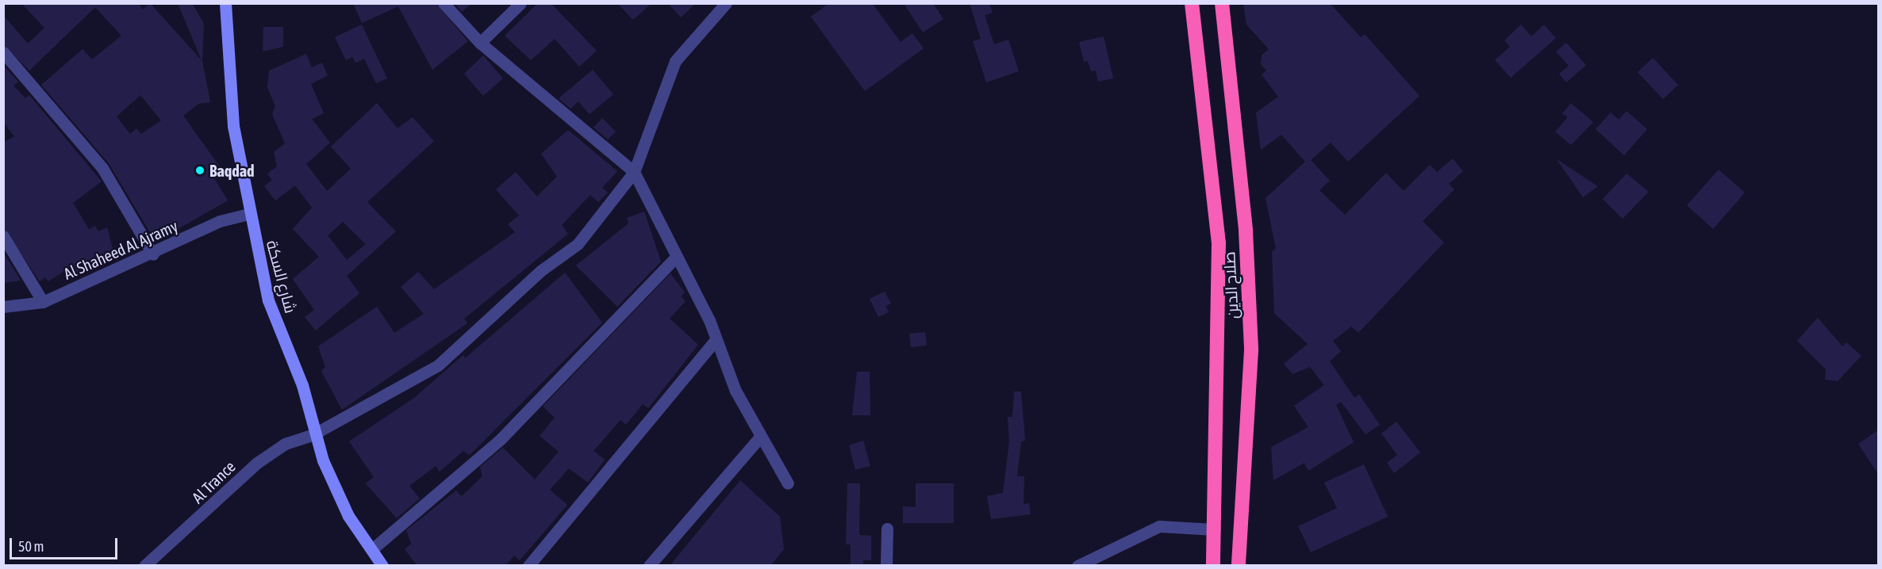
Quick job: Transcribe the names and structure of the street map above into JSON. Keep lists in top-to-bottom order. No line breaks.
{"streets":{"highway":["صلاح الدين"],"street":["Al Shaheed Al Ajramy","شارع السكة","Al Trance"]},"crossings":[["Al Shaheed Al Ajramy","شارع السكة"],["شارع السكة","Al Trance"]],"places":["Baqdad"],"scale_bar":"50 m"}
